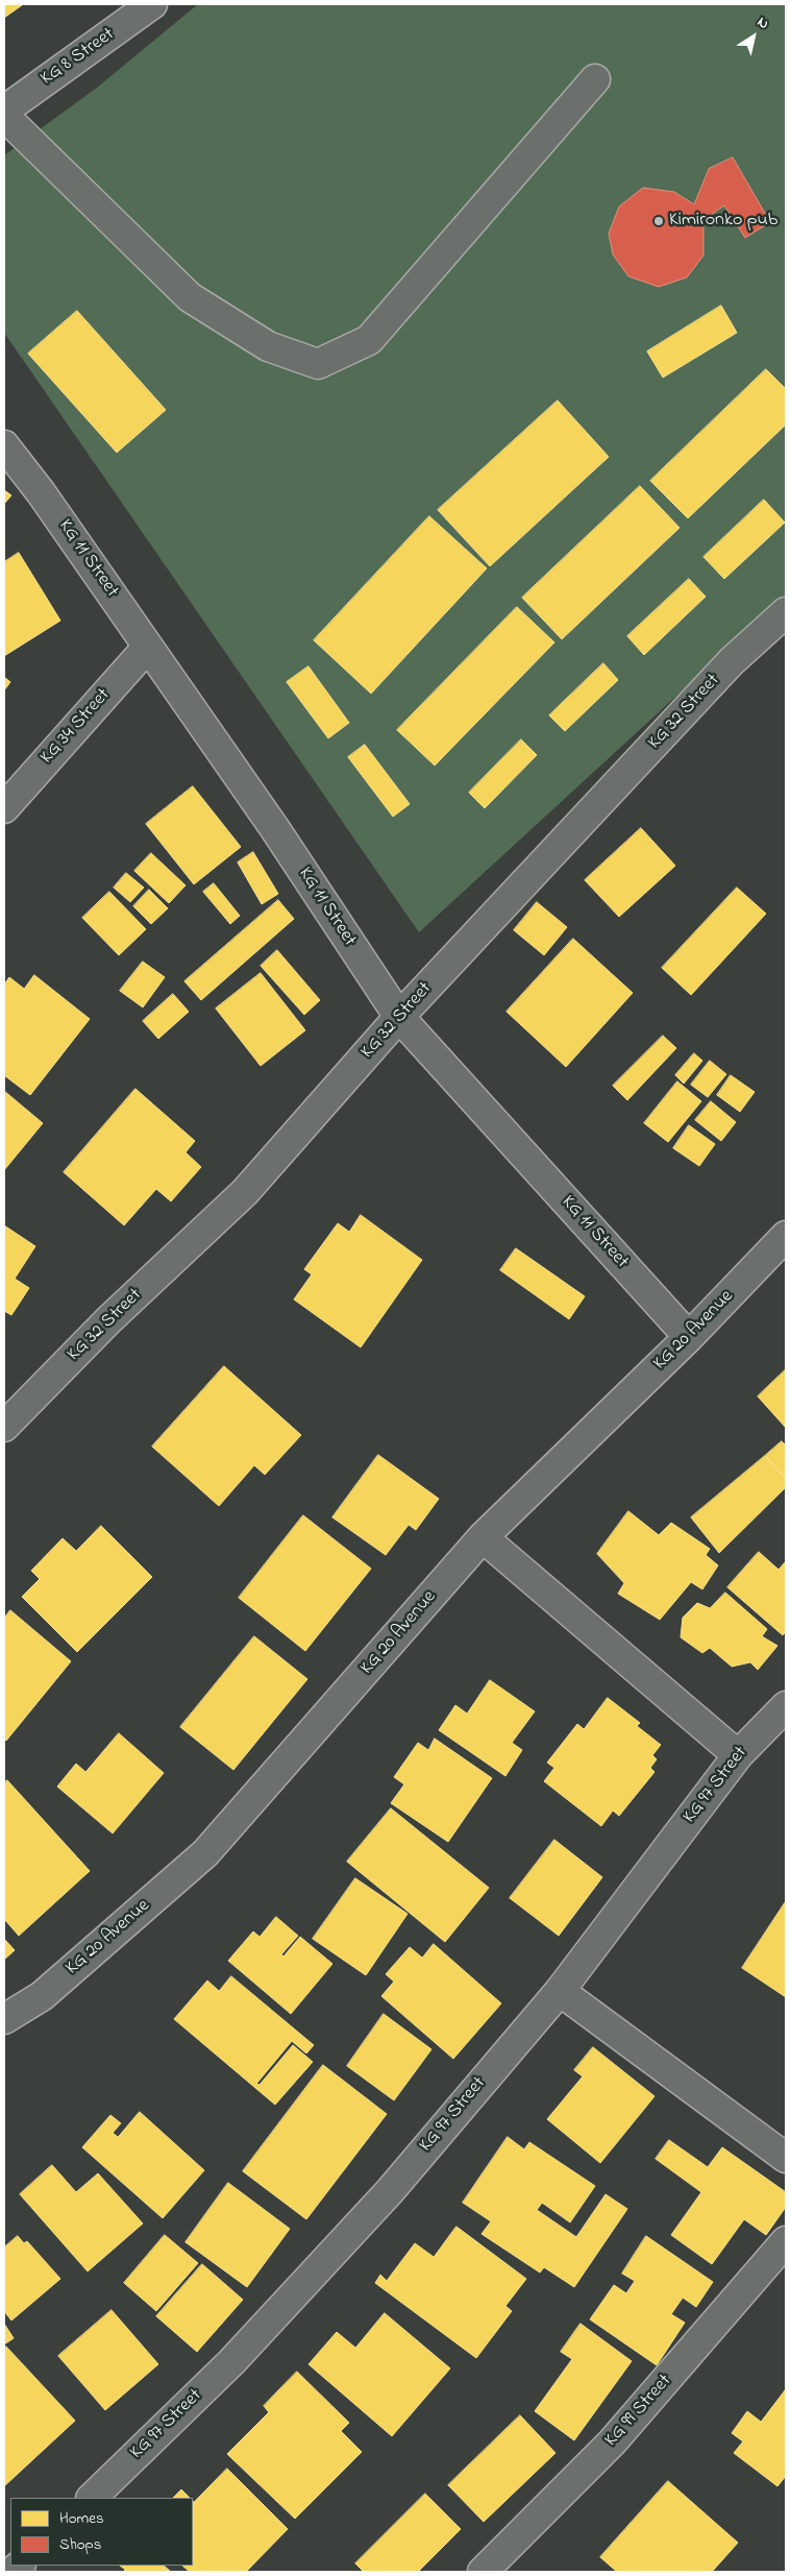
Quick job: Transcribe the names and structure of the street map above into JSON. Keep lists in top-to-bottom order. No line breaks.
{"streets":{"street":["KG 8 Street","KG 11 Street","KG 32 Street","KG 34 Street","KG 20 Avenue","KG 97 Street","KG 99 Street"]},"crossings":[["KG 11 Street","KG 32 Street"],["KG 11 Street","KG 34 Street"],["KG 11 Street","KG 20 Avenue"]],"places":["Kimironko pub"],"legend":["Homes","Shops"],"north":"top right"}
